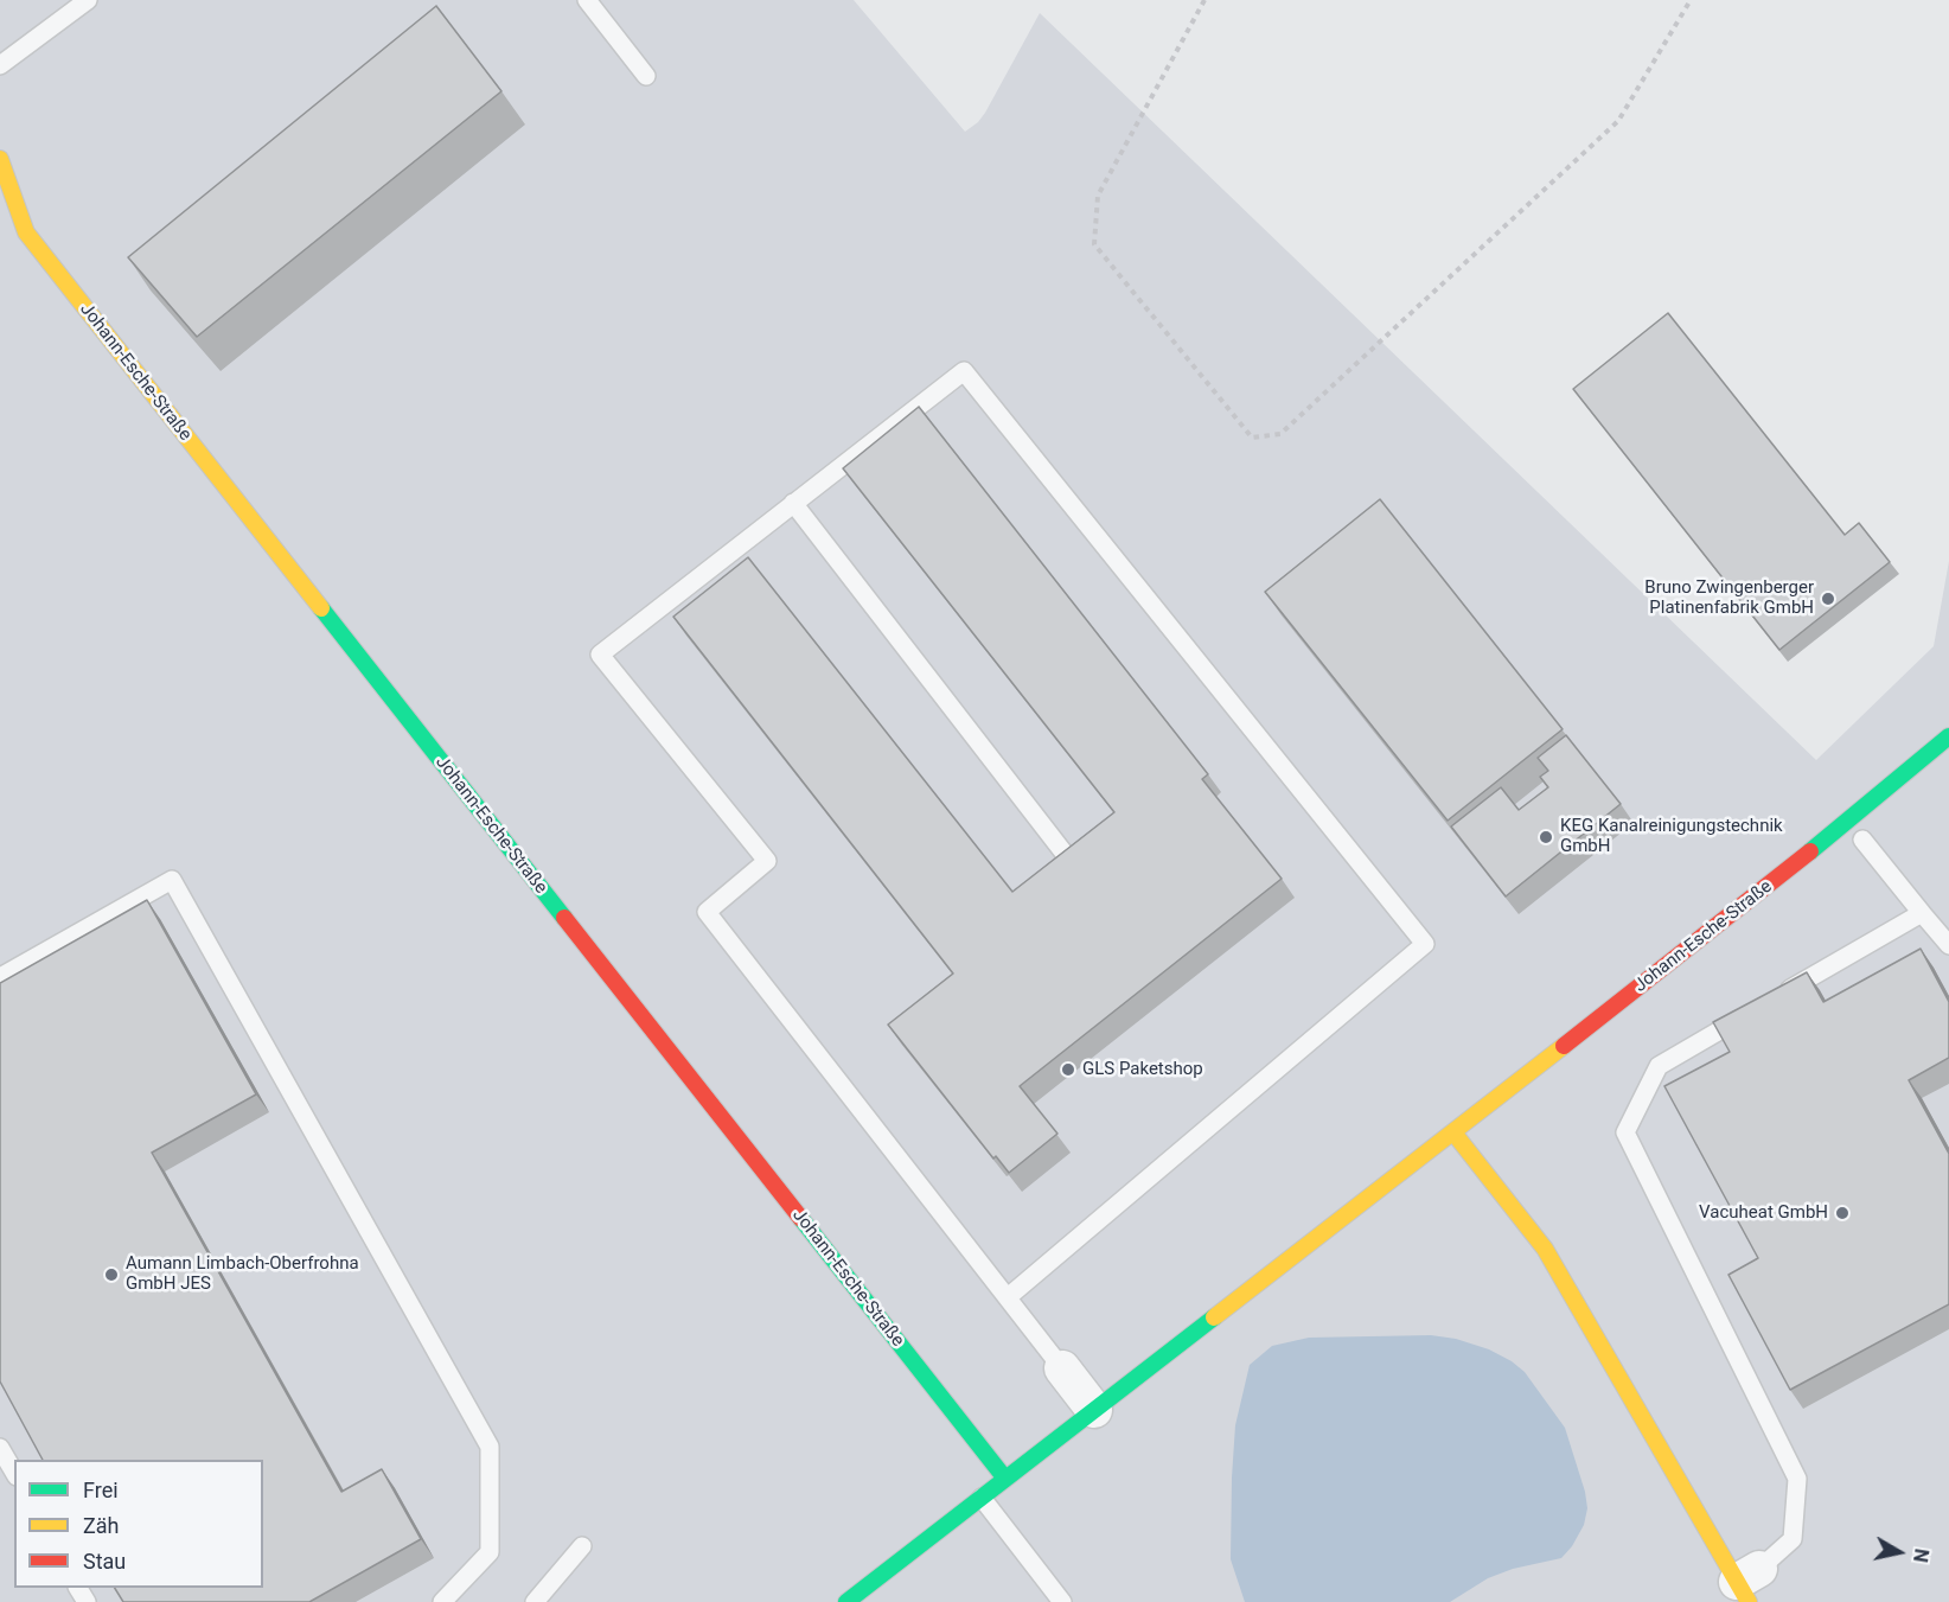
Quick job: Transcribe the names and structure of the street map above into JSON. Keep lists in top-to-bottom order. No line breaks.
{"streets":{"street":["Johann-Esche-Straße"]},"places":["Bruno Zwingenberger Platinenfabrik GmbH","KEG Kanalreinigungstechnik GmbH","GLS Paketshop","Vacuheat GmbH","Aumann Limbach-Oberfrohna GmbH JES"],"legend":["Frei","Zäh","Stau"],"north":"right"}
